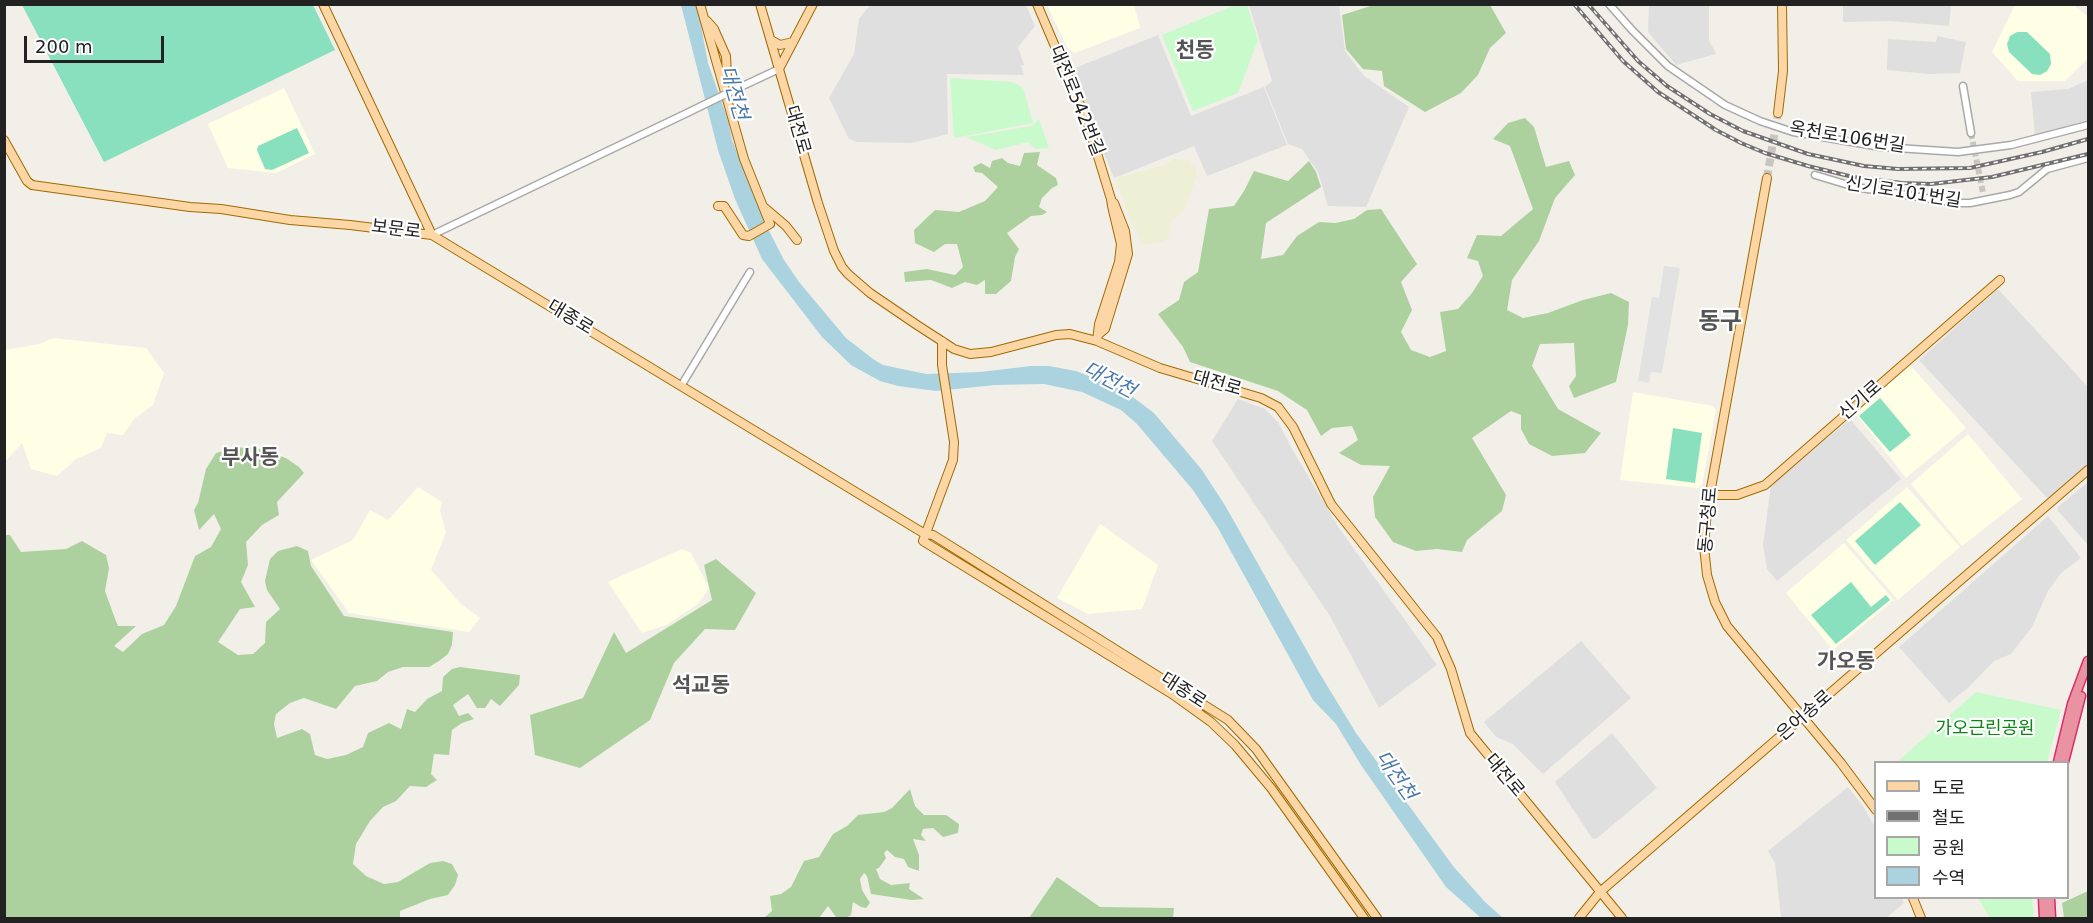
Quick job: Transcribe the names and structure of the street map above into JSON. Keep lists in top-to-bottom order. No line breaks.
{"streets":{"main road":["대전로542번길","대전로","보문로","대종로","신기로","동구청로","은어송로"],"street":["옥천로106번길","신기로101번길"]},"crossings":[["대전로542번길","대전로"],["대전로","보문로"],["대전로","은어송로"],["보문로","대종로"],["신기로","동구청로"],["동구청로","은어송로"]],"districts":["천동","동구","부사동","가오동","석교동"],"water":["대전천"],"parks":["가오근린공원"],"legend":["도로","철도","공원","수역"],"scale_bar":"200 m"}
